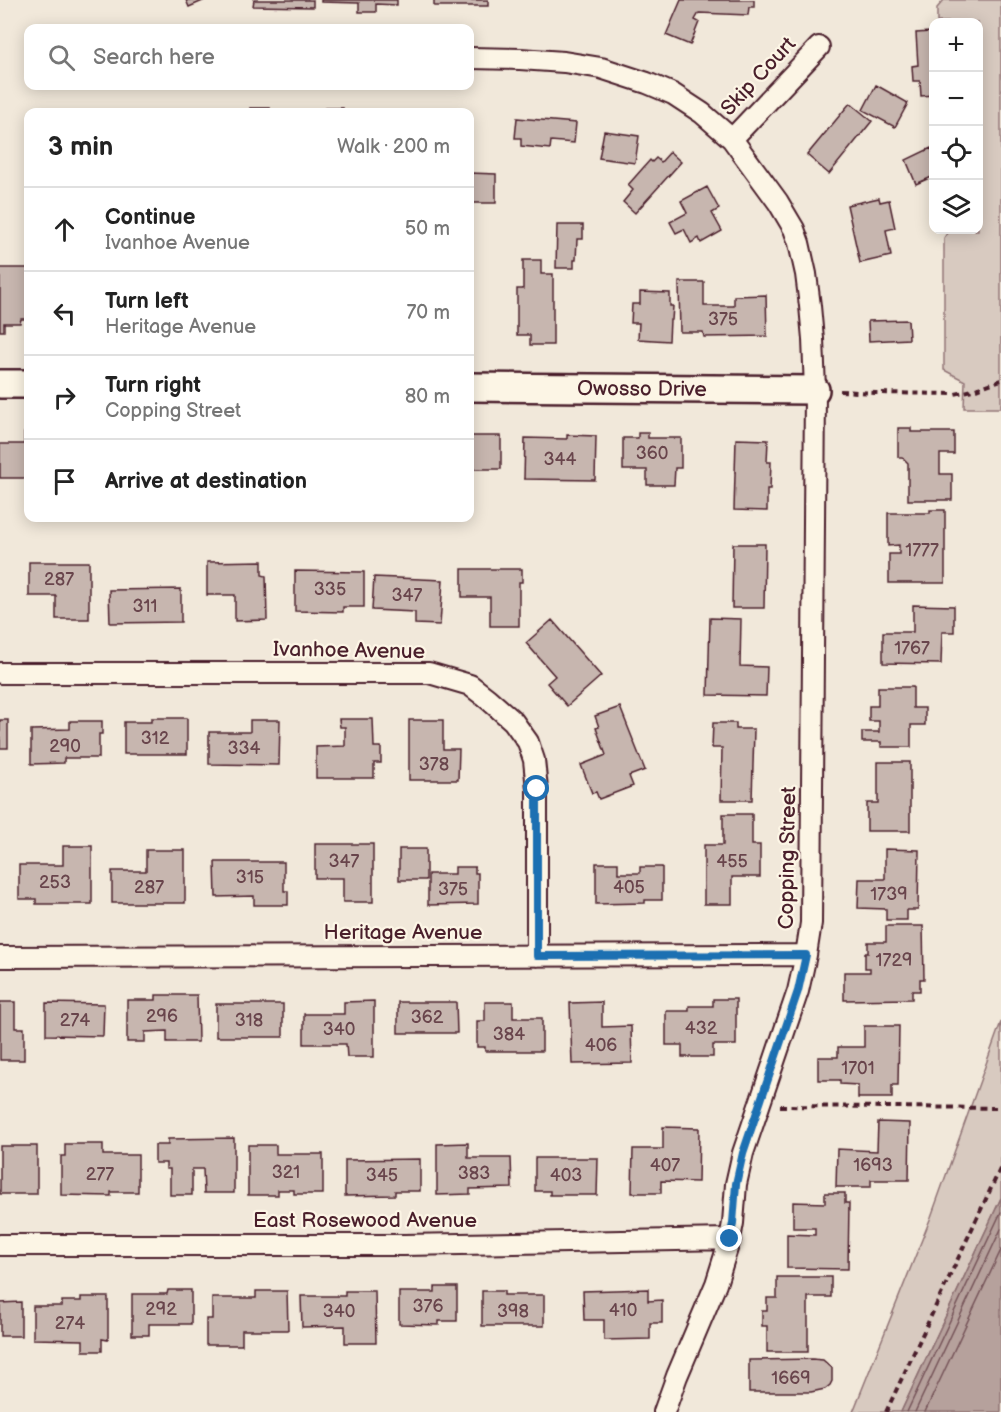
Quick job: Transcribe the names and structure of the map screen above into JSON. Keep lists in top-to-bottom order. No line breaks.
{"streets":{"street":["Skip Court","Owosso Drive","Ivanhoe Avenue","Copping Street","Heritage Avenue","East Rosewood Avenue"]},"crossings":[["Skip Court","Copping Street"],["Owosso Drive","Copping Street"],["Ivanhoe Avenue","Heritage Avenue"],["Copping Street","Heritage Avenue"],["Copping Street","East Rosewood Avenue"]],"house_numbers":["375","360","344","1777","287","335","347","311","1767","312","290","334","378","347","455","315","253","287","405","375","1739","1729","296","362","274","318","432","340","384","406","1701","407","1693","321","383","277","345","403","376","292","410","340","398","274","1669"],"page":{"map_buttons":["+","−"],"search":"Search here","heading":["3 min","Walk · 200 m"],"list":[["Continue","Ivanhoe Avenue","50 m"],["Turn left","Heritage Avenue","70 m"],["Turn right","Copping Street","80 m"],"Arrive at destination"]}}
